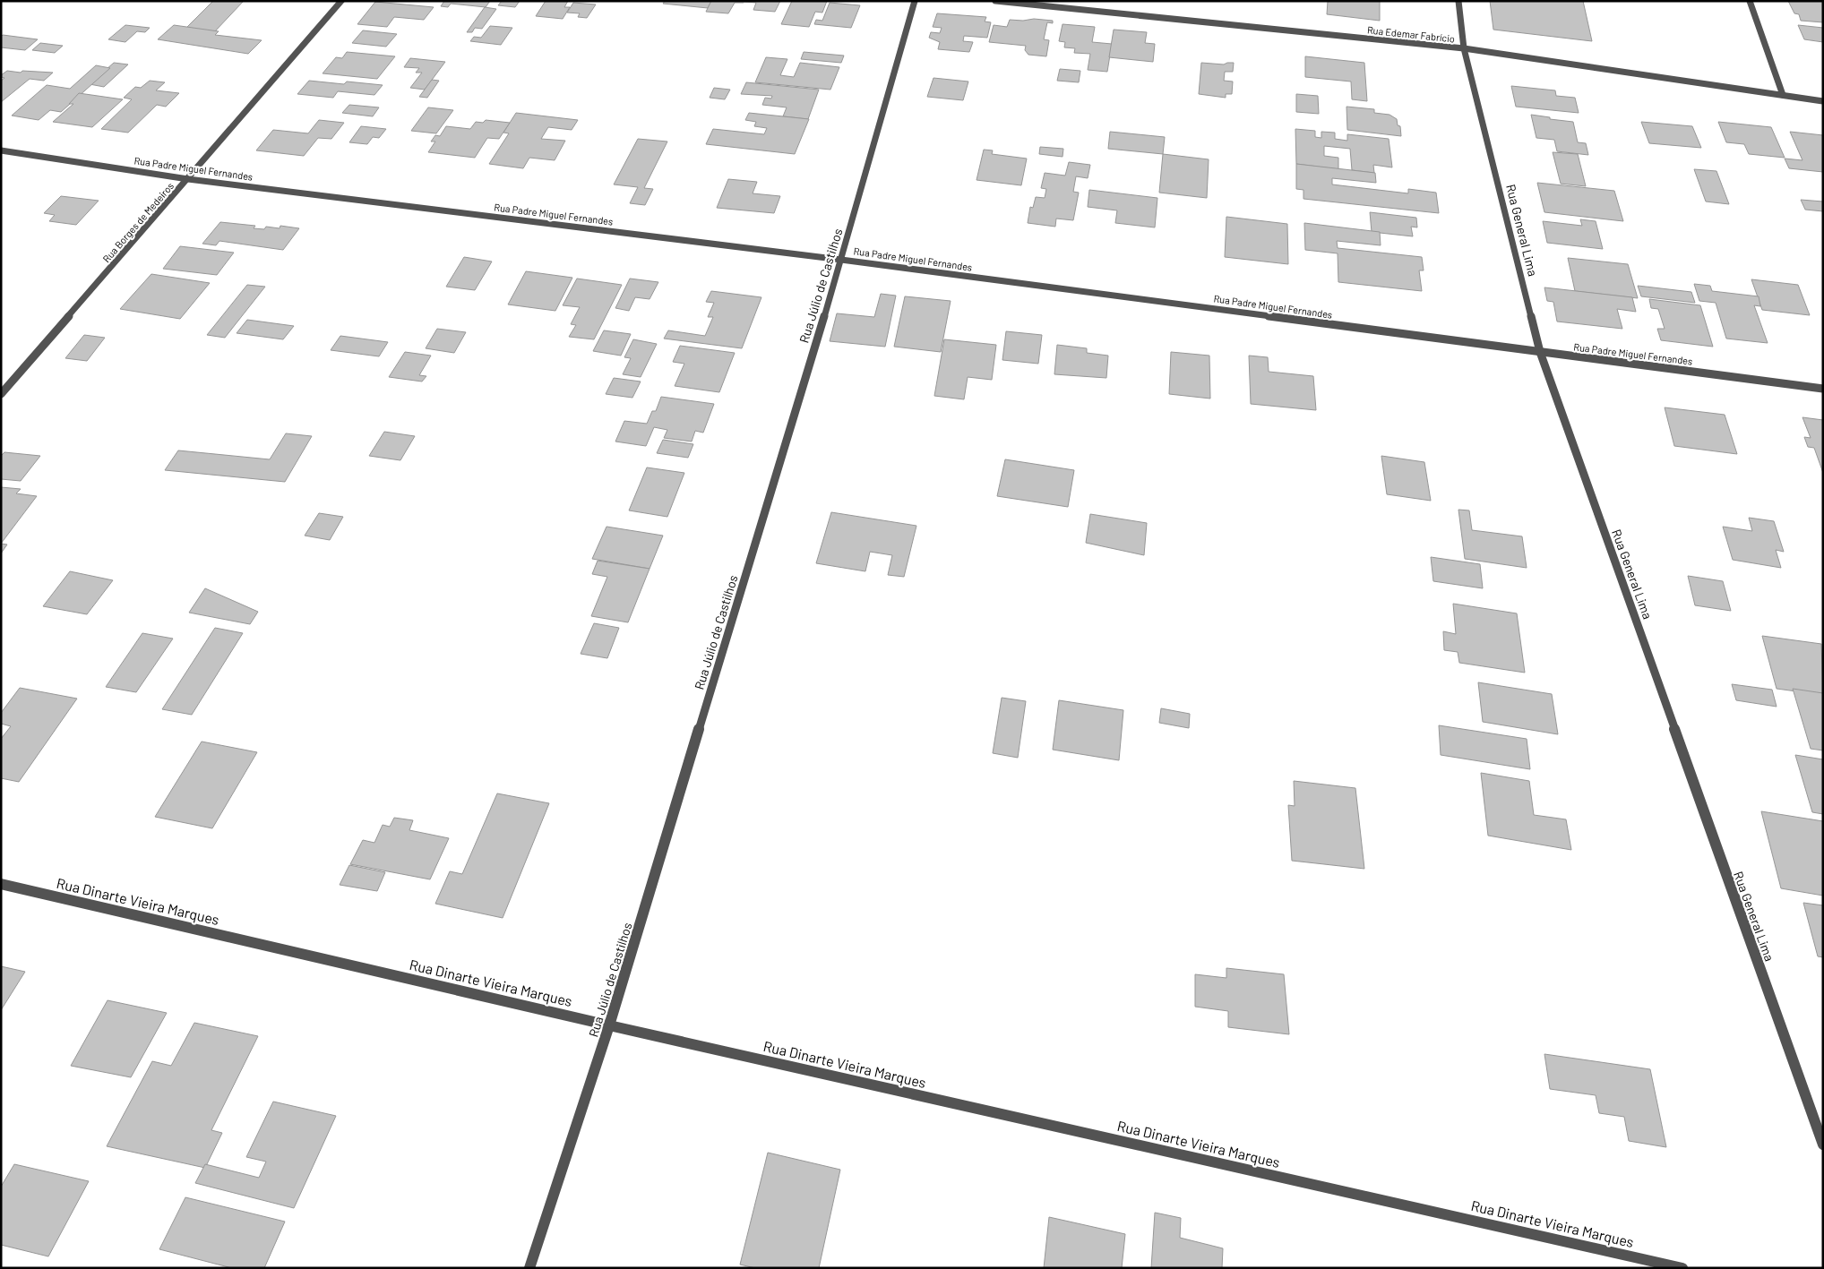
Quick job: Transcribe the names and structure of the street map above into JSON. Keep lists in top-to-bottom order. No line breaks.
{"streets":{"street":["Rua Edemar Fabrício","Rua Padre Miguel Fernandes","Rua Borges de Medeiros","Rua General Lima","Rua Júlio de Castilhos","Rua Dinarte Vieira Marques"]},"crossings":[["Rua Edemar Fabrício","Rua General Lima"],["Rua Padre Miguel Fernandes","Rua Borges de Medeiros"],["Rua Padre Miguel Fernandes","Rua General Lima"],["Rua Padre Miguel Fernandes","Rua Júlio de Castilhos"],["Rua Júlio de Castilhos","Rua Dinarte Vieira Marques"]]}
